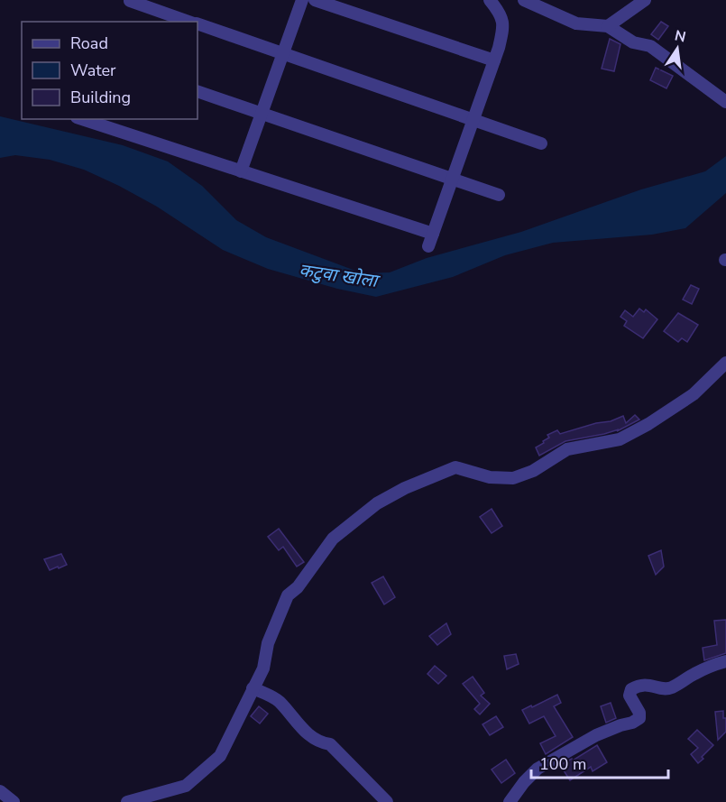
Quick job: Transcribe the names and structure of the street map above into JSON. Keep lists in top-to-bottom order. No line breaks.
{"water":["कटुवा खोला"],"legend":["Road","Water","Building"],"scale_bar":"100 m","north":"top"}
